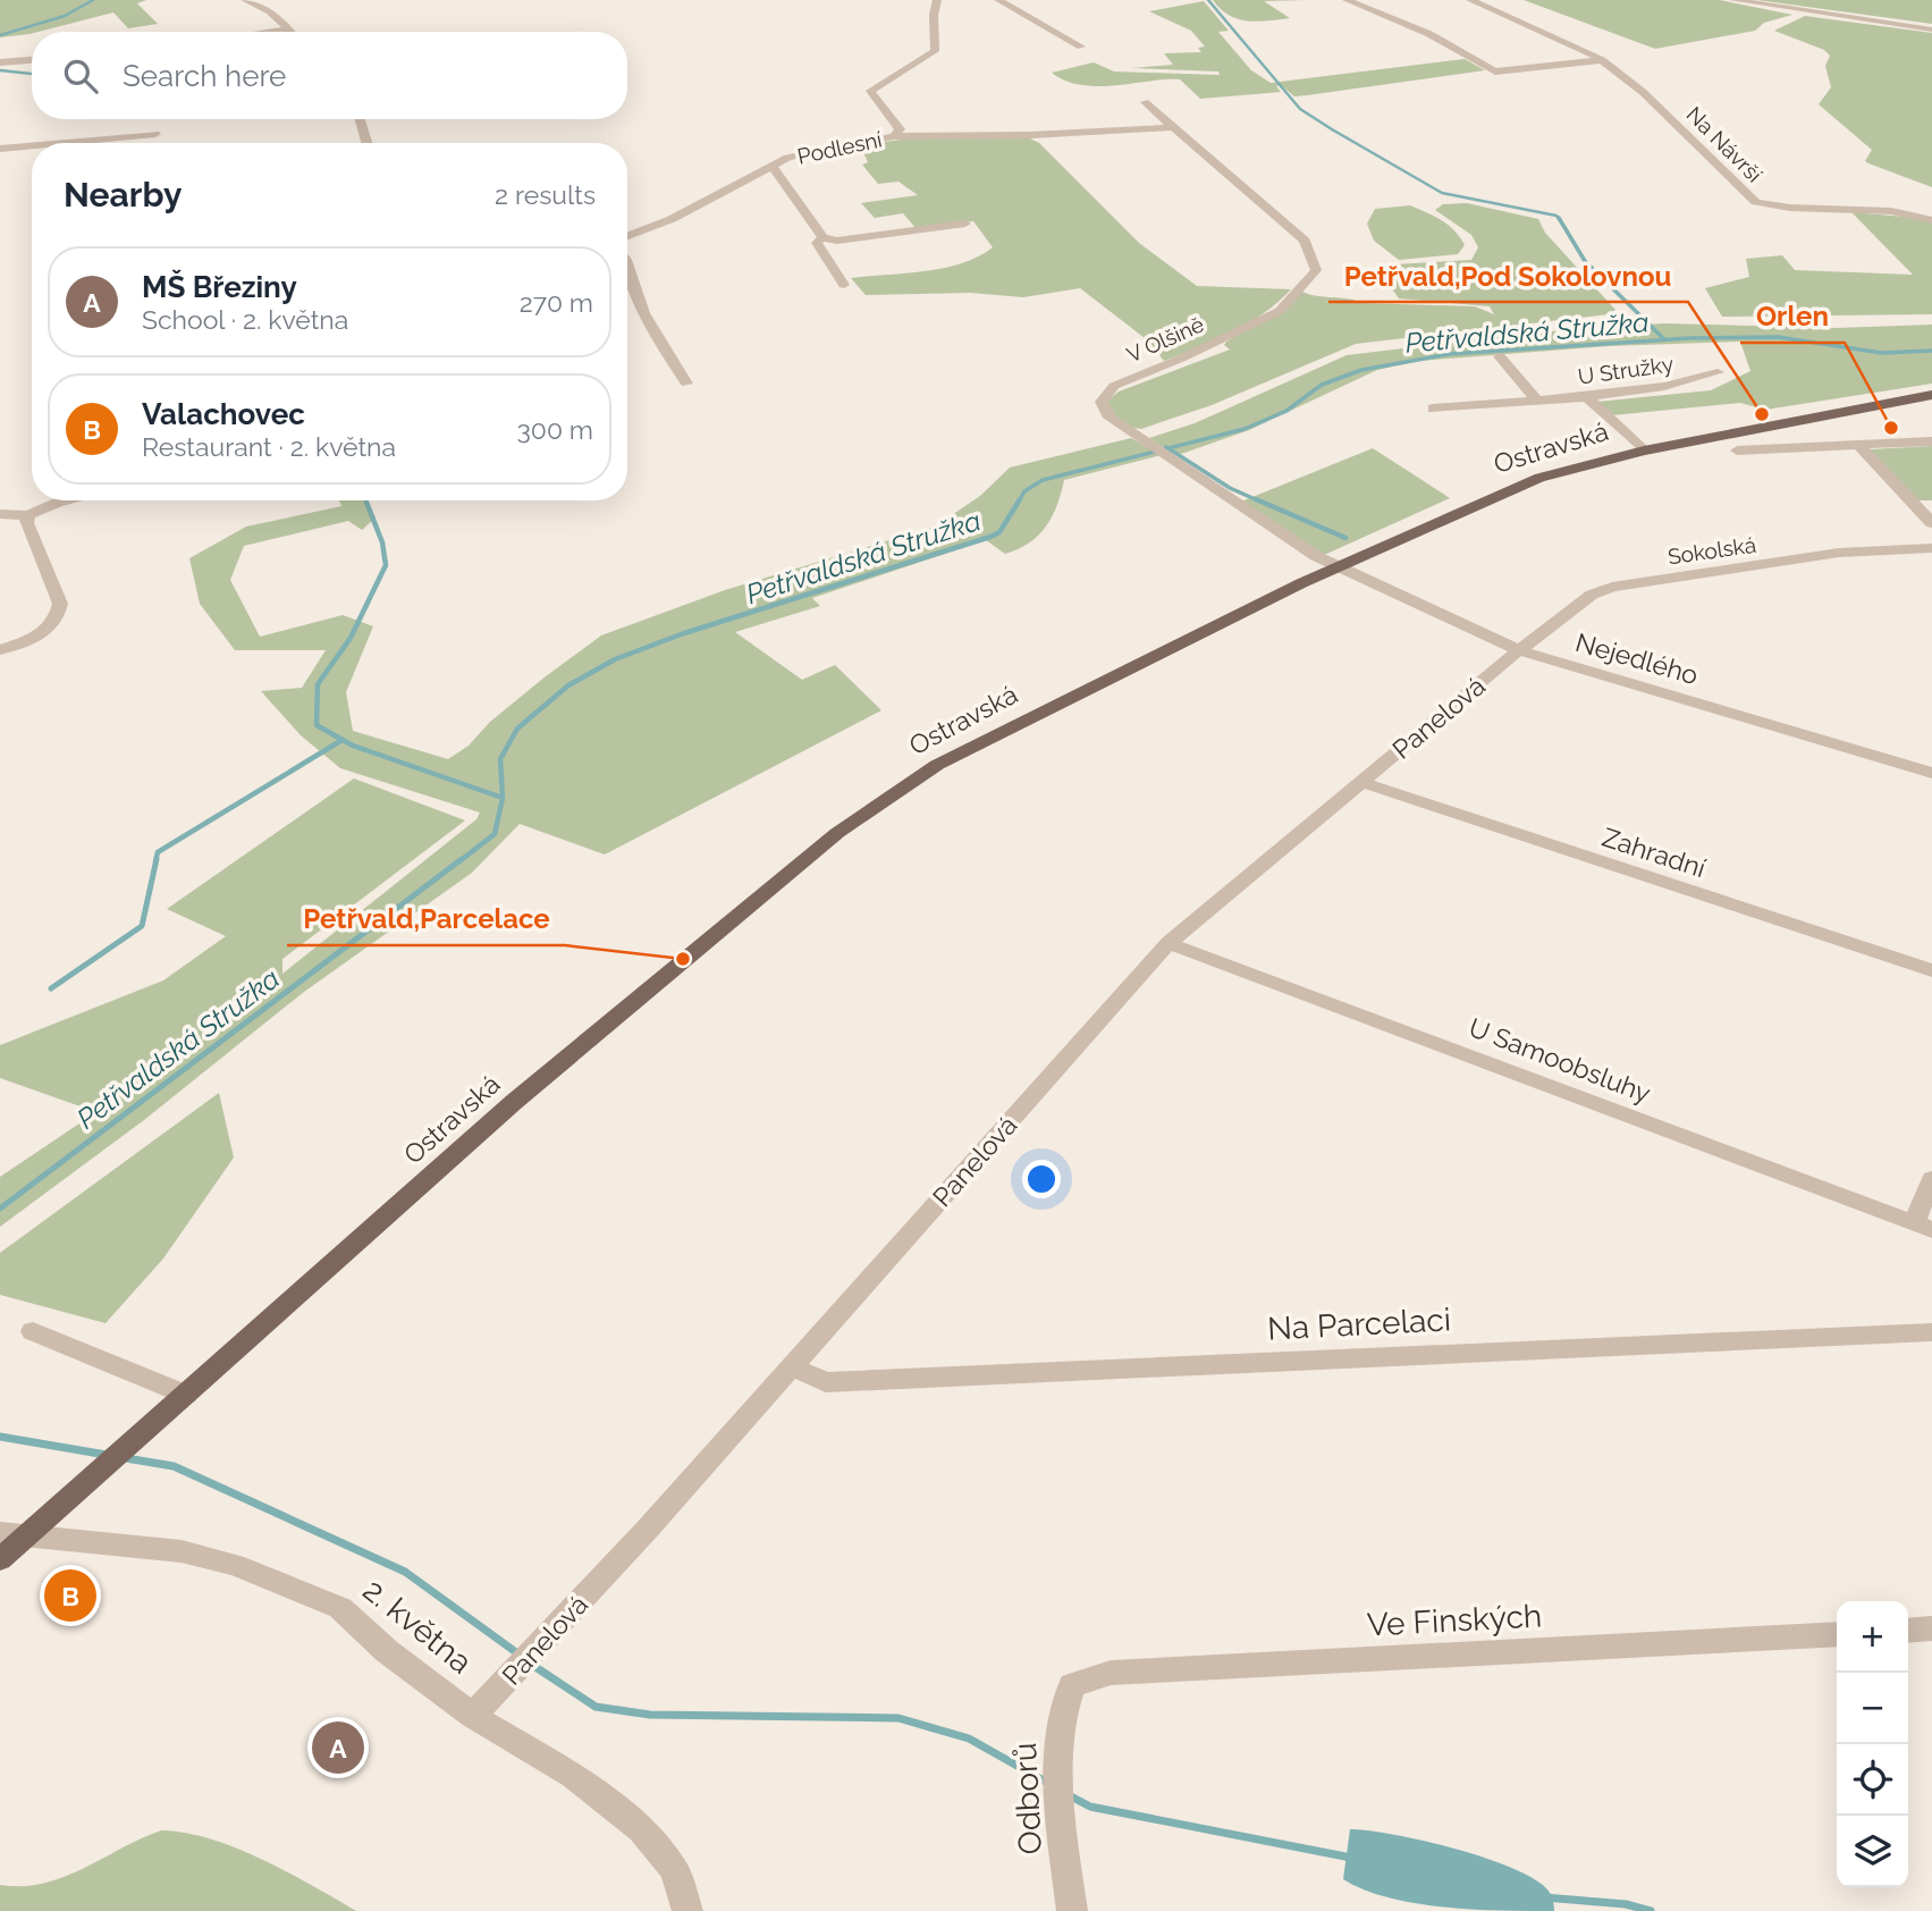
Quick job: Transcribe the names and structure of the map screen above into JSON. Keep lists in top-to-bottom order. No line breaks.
{"streets":{"main road":["Ostravská"],"street":["Na Návrší","Podlesní","V Olšině","U Stružky","Sokolská","Nejedlého","Panelová","Zahradní","U Samoobsluhy","Na Parcelaci","Ve Finských","2. května","Odborů"]},"crossings":[["V Olšině","Ostravská"],["V Olšině","Nejedlého"],["Ostravská","Nejedlého"],["Ostravská","2. května"],["Sokolská","Nejedlého"],["Sokolská","Panelová"],["Nejedlého","Panelová"],["Panelová","Zahradní"],["Panelová","U Samoobsluhy"],["Panelová","Na Parcelaci"],["Panelová","2. května"],["Ve Finských","Odborů"]],"water":["Petřvaldská Stružka"],"places":["Petřvald,Pod Sokolovnou","Orlen","Petřvald,Parcelace"],"page":{"search":"Search here","heading":["Nearby","2 results"],"list":[{"mark":"A","name":"MŠ Březiny","note":"School · 2. května","value":"270 m"},{"mark":"B","name":"Valachovec","note":"Restaurant · 2. května","value":"300 m"}],"pins":["B","A"],"map_buttons":["+","−"]}}
